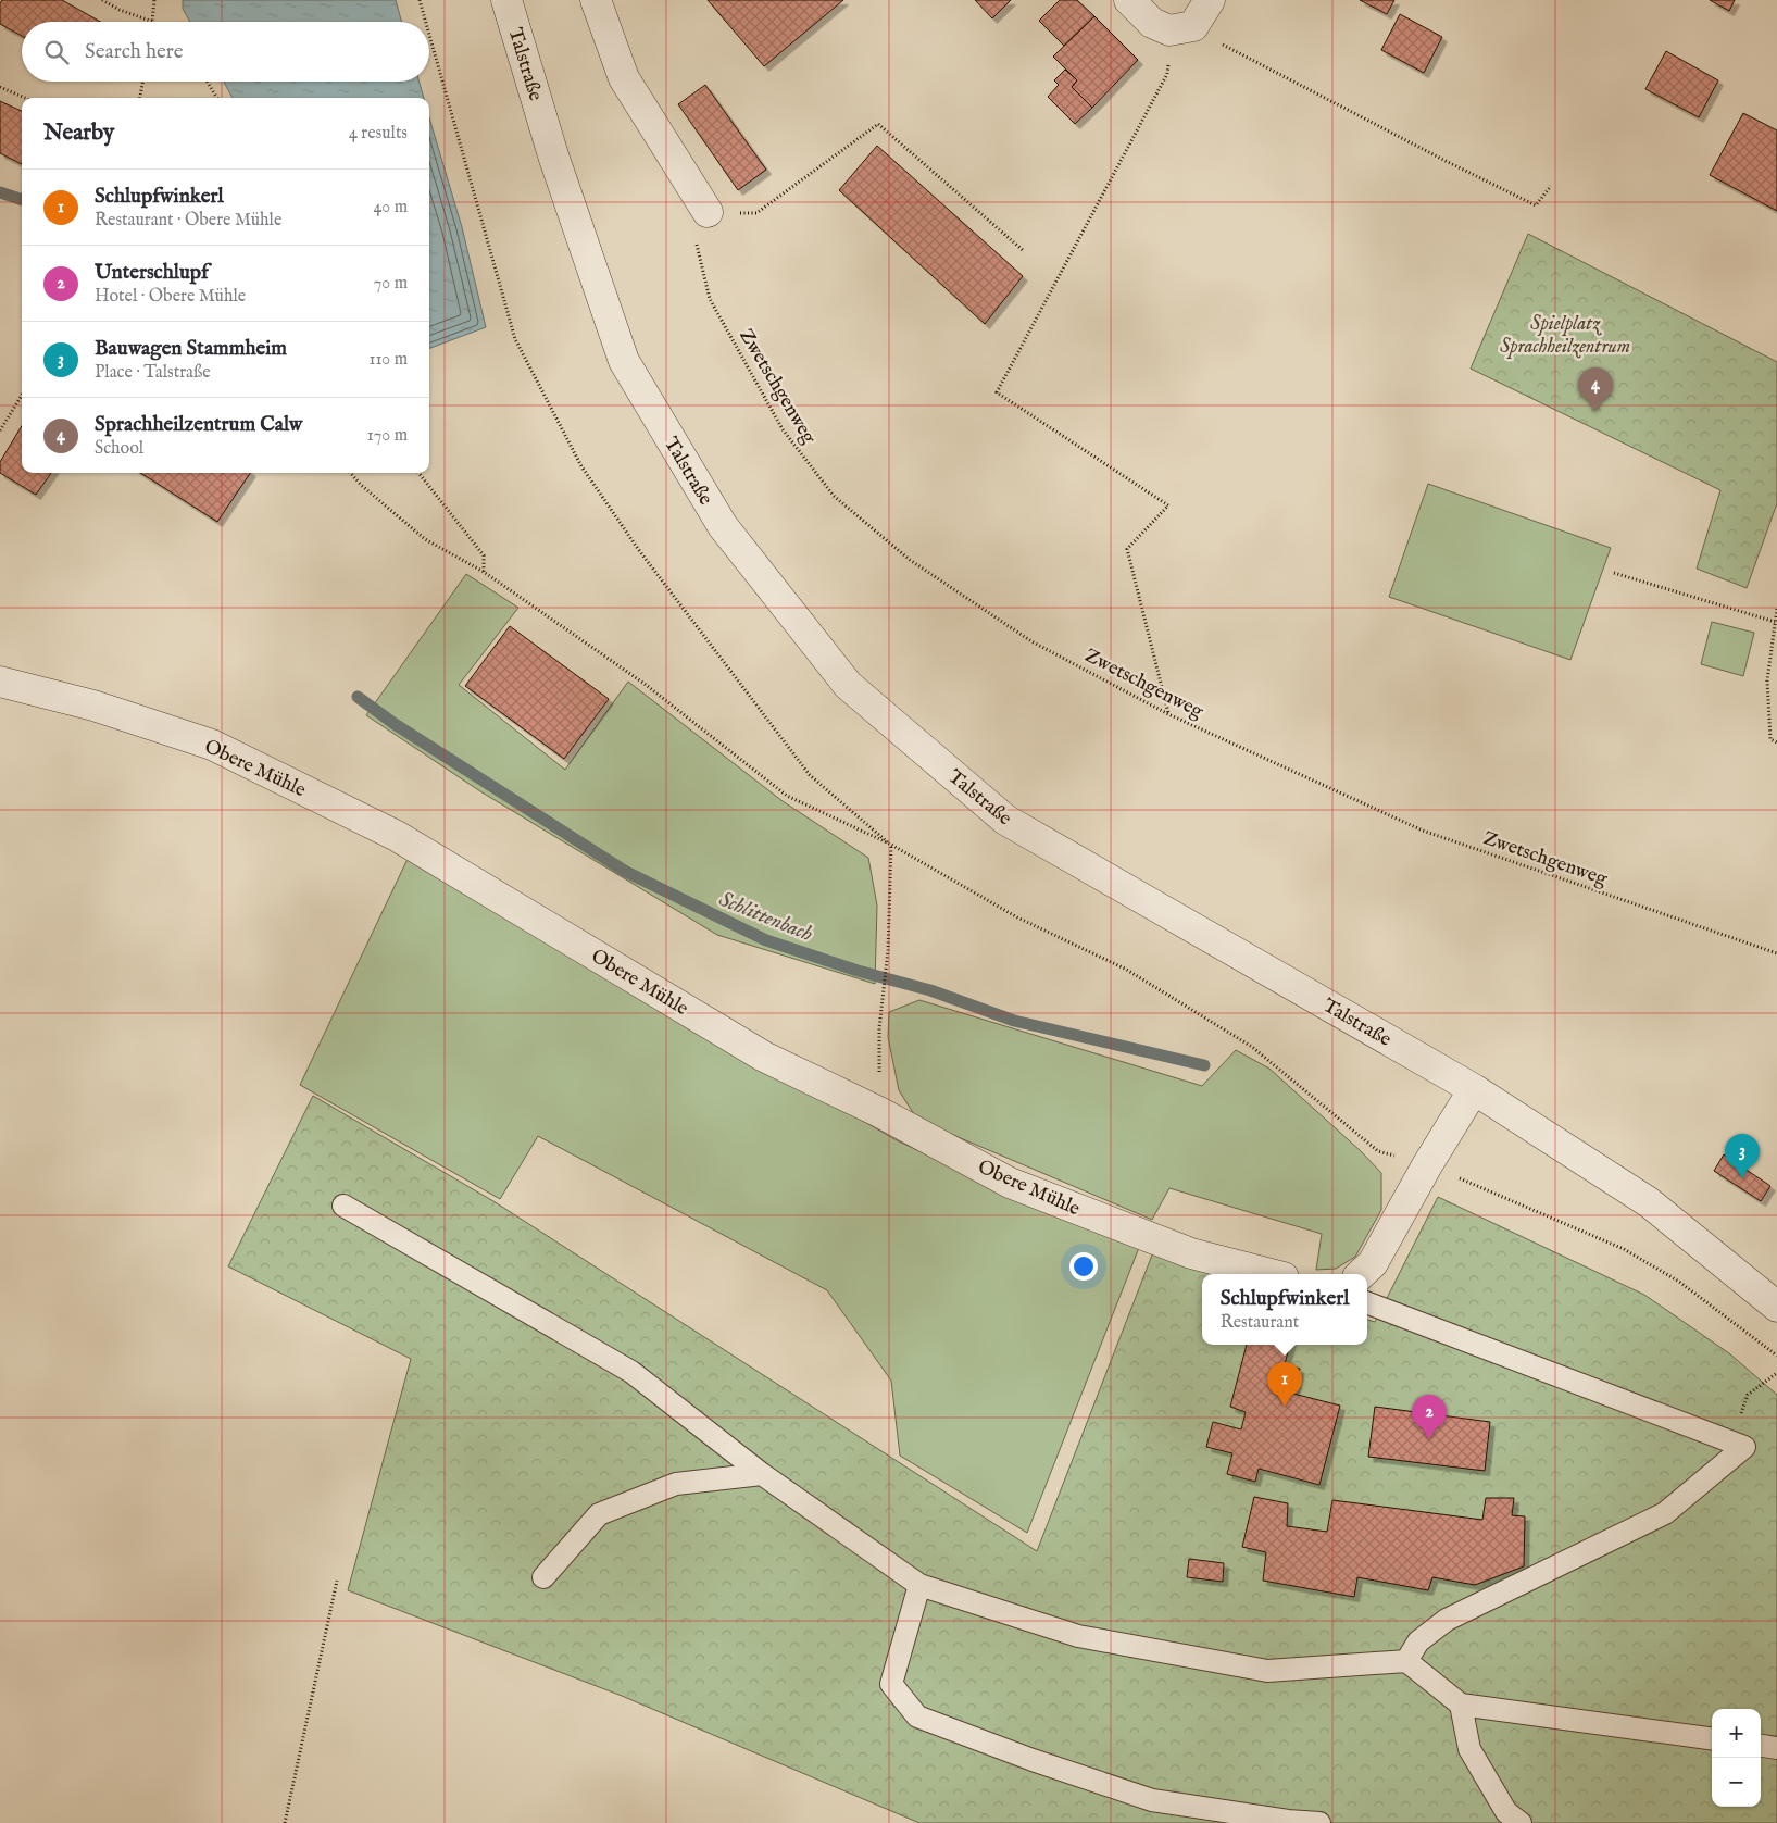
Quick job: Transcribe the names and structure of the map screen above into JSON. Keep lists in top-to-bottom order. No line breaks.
{"streets":{"street":["Talstraße","Obere Mühle"],"path":["Zwetschgenweg"]},"water":["Schlittenbach"],"parks":["Spielplatz Sprachheilzentrum"],"page":{"search":"Search here","heading":["Nearby","4 results"],"list":[{"mark":"1","name":"Schlupfwinkerl","note":"Restaurant · Obere Mühle","value":"40 m"},{"mark":"2","name":"Unterschlupf","note":"Hotel · Obere Mühle","value":"70 m"},{"mark":"3","name":"Bauwagen Stammheim","note":"Place · Talstraße","value":"110 m"},{"mark":"4","name":"Sprachheilzentrum Calw","note":"School","value":"170 m"}],"pins":["4","3","1","2"],"popup":["Schlupfwinkerl","Restaurant"],"map_buttons":["+","−"]}}
